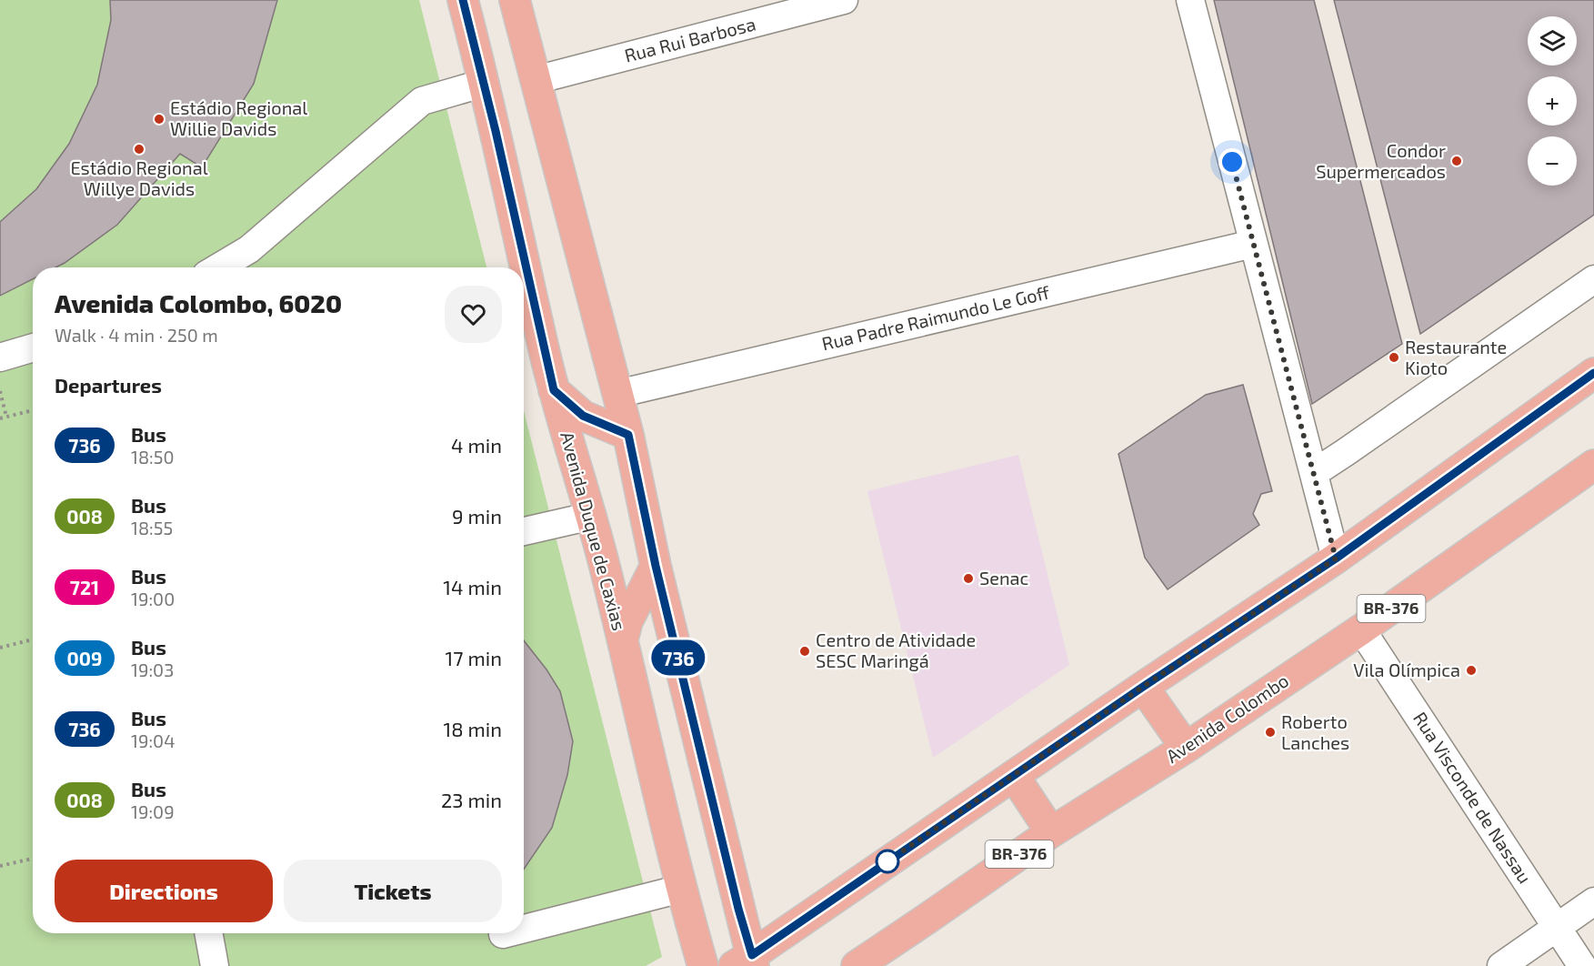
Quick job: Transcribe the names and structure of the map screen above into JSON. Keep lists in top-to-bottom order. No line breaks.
{"streets":{"main road":["Avenida Duque de Caxias","BR-376","Avenida Colombo"],"street":["Rua Rui Barbosa","Rua Padre Raimundo Le Goff","Rua Visconde de Nassau"]},"crossings":[["Avenida Colombo","Rua Visconde de Nassau"]],"places":["Estádio Regional Willie Davids","Estádio Regional Willye Davids","Condor Supermercados","Restaurante Kioto","Senac","Centro de Atividade SESC Maringá","Vila Olímpica","Roberto Lanches"],"lines":["bus line 736"],"page":{"on_map":"736","map_buttons":["+","−"],"heading":[["Avenida Colombo, 6020","Walk · 4 min · 250 m"],"Departures"],"list":[{"mark":"736","name":"Bus","note":"18:50","value":"4 min"},{"mark":"008","name":"Bus","note":"18:55","value":"9 min"},{"mark":"721","name":"Bus","note":"19:00","value":"14 min"},{"mark":"009","name":"Bus","note":"19:03","value":"17 min"},{"mark":"736","name":"Bus","note":"19:04","value":"18 min"},{"mark":"008","name":"Bus","note":"19:09","value":"23 min"}],"buttons":["Directions","Tickets"]}}
